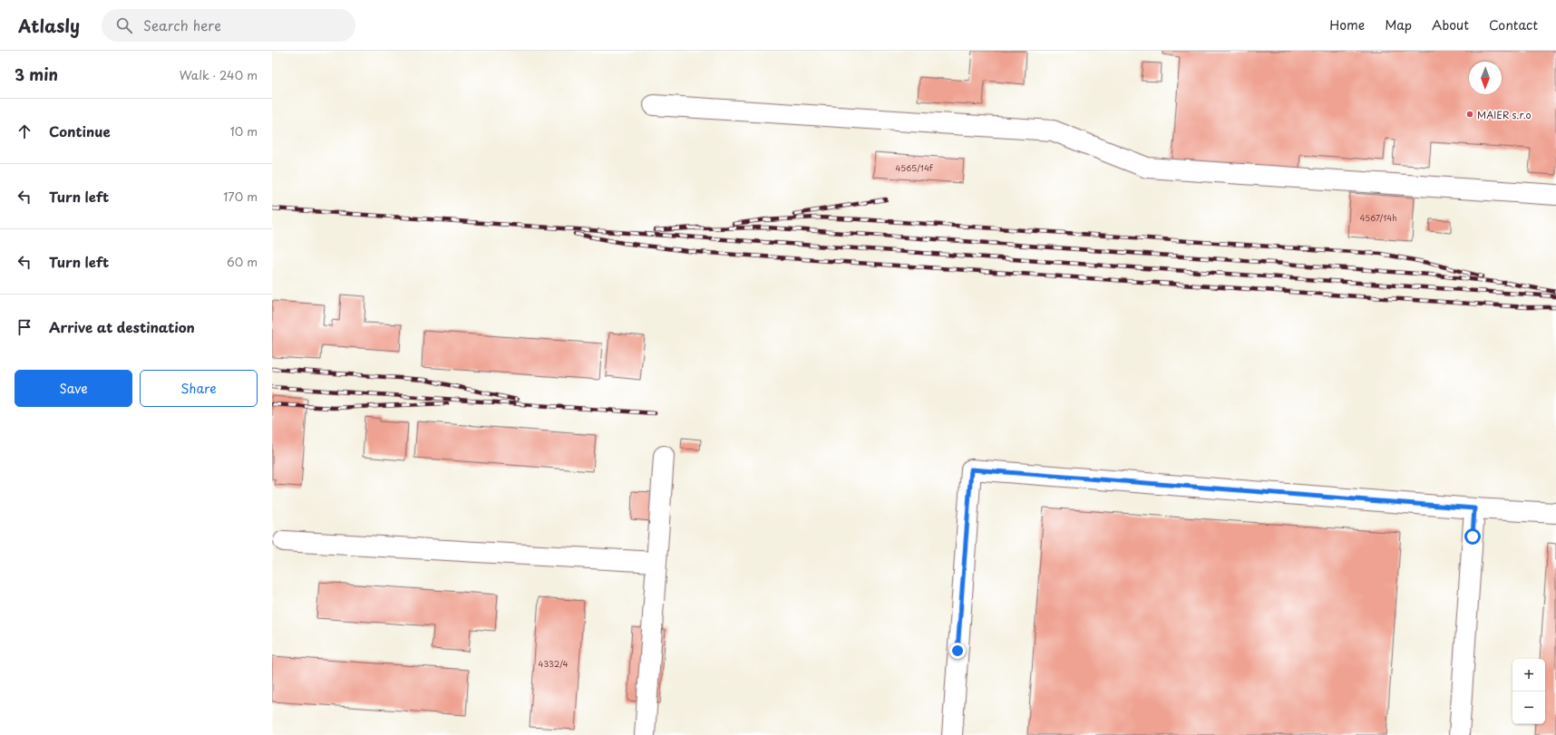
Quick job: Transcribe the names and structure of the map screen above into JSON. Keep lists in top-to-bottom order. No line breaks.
{"places":["MAIER s.r.o"],"house_numbers":["4565/14f","4567/14h","4332/4"],"north":"bottom","page":{"header":"Atlasly","search":"Search here","nav":["Home","Map","About","Contact"],"heading":["3 min","Walk · 240 m"],"list":[["Continue","10 m"],["Turn left","170 m"],["Turn left","60 m"],"Arrive at destination"],"buttons":["Save","Share"],"map_buttons":["+","−"]}}
